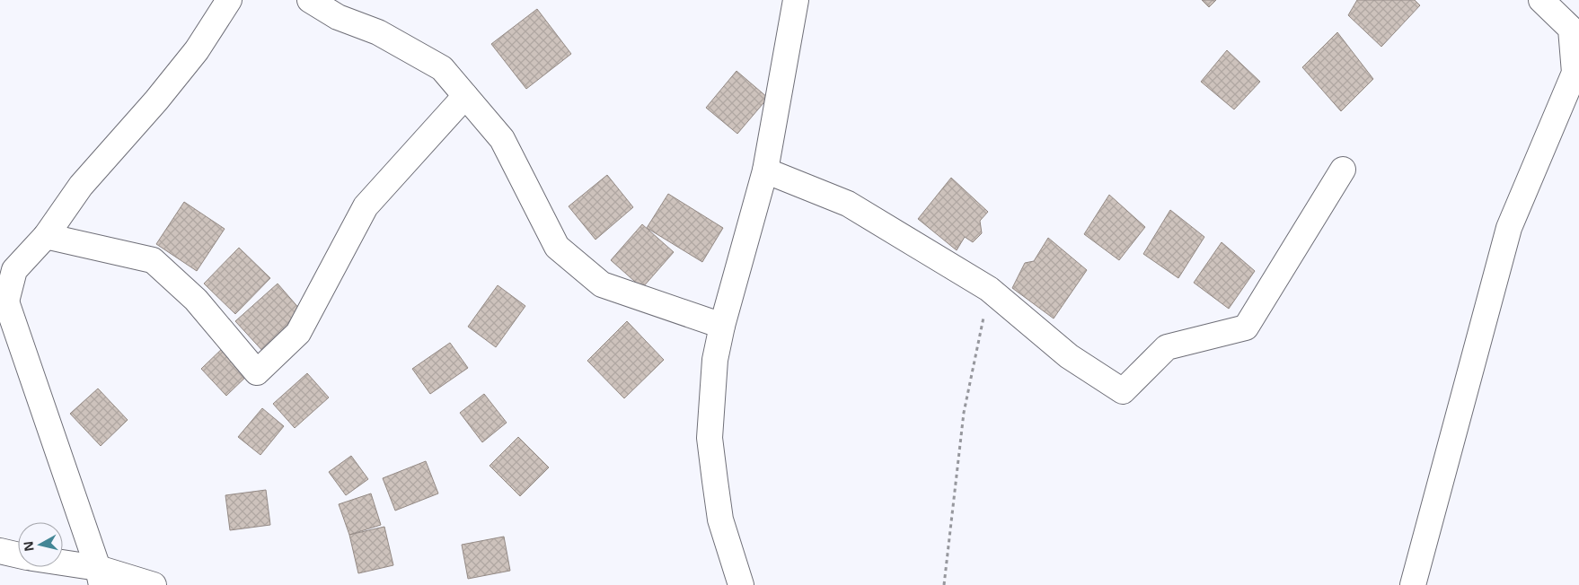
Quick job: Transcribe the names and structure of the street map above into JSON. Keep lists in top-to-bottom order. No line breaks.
{"north":"left"}
